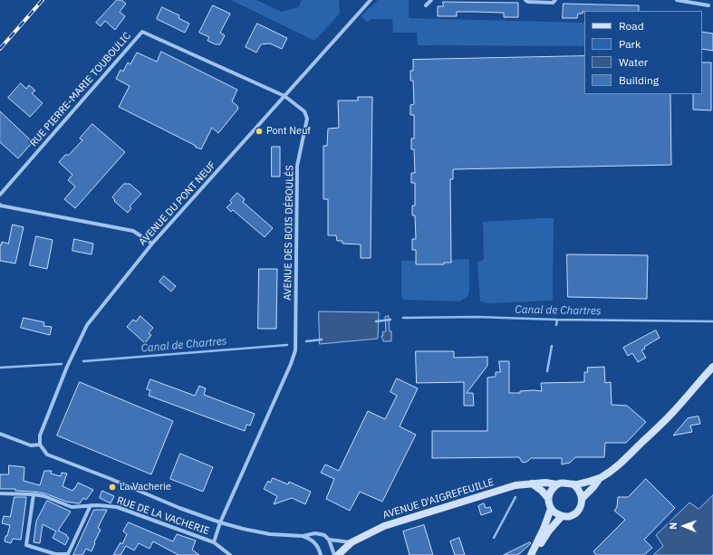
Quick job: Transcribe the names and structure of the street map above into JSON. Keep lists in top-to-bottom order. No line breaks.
{"streets":{"main road":["AVENUE D'AIGREFEUILLE"],"street":["RUE PIERRE-MARIE TOUBOULIC","AVENUE DU PONT NEUF","AVENUE DES BOIS DÉROULÉS","RUE DE LA VACHERIE"]},"crossings":[["RUE PIERRE-MARIE TOUBOULIC","AVENUE DU PONT NEUF"],["RUE PIERRE-MARIE TOUBOULIC","AVENUE DES BOIS DÉROULÉS"],["AVENUE DU PONT NEUF","AVENUE DES BOIS DÉROULÉS"],["AVENUE DES BOIS DÉROULÉS","RUE DE LA VACHERIE"]],"water":["Canal de Chartres"],"places":["Pont Neuf","La Vacherie"],"legend":["Road","Park","Water","Building"],"north":"left"}
